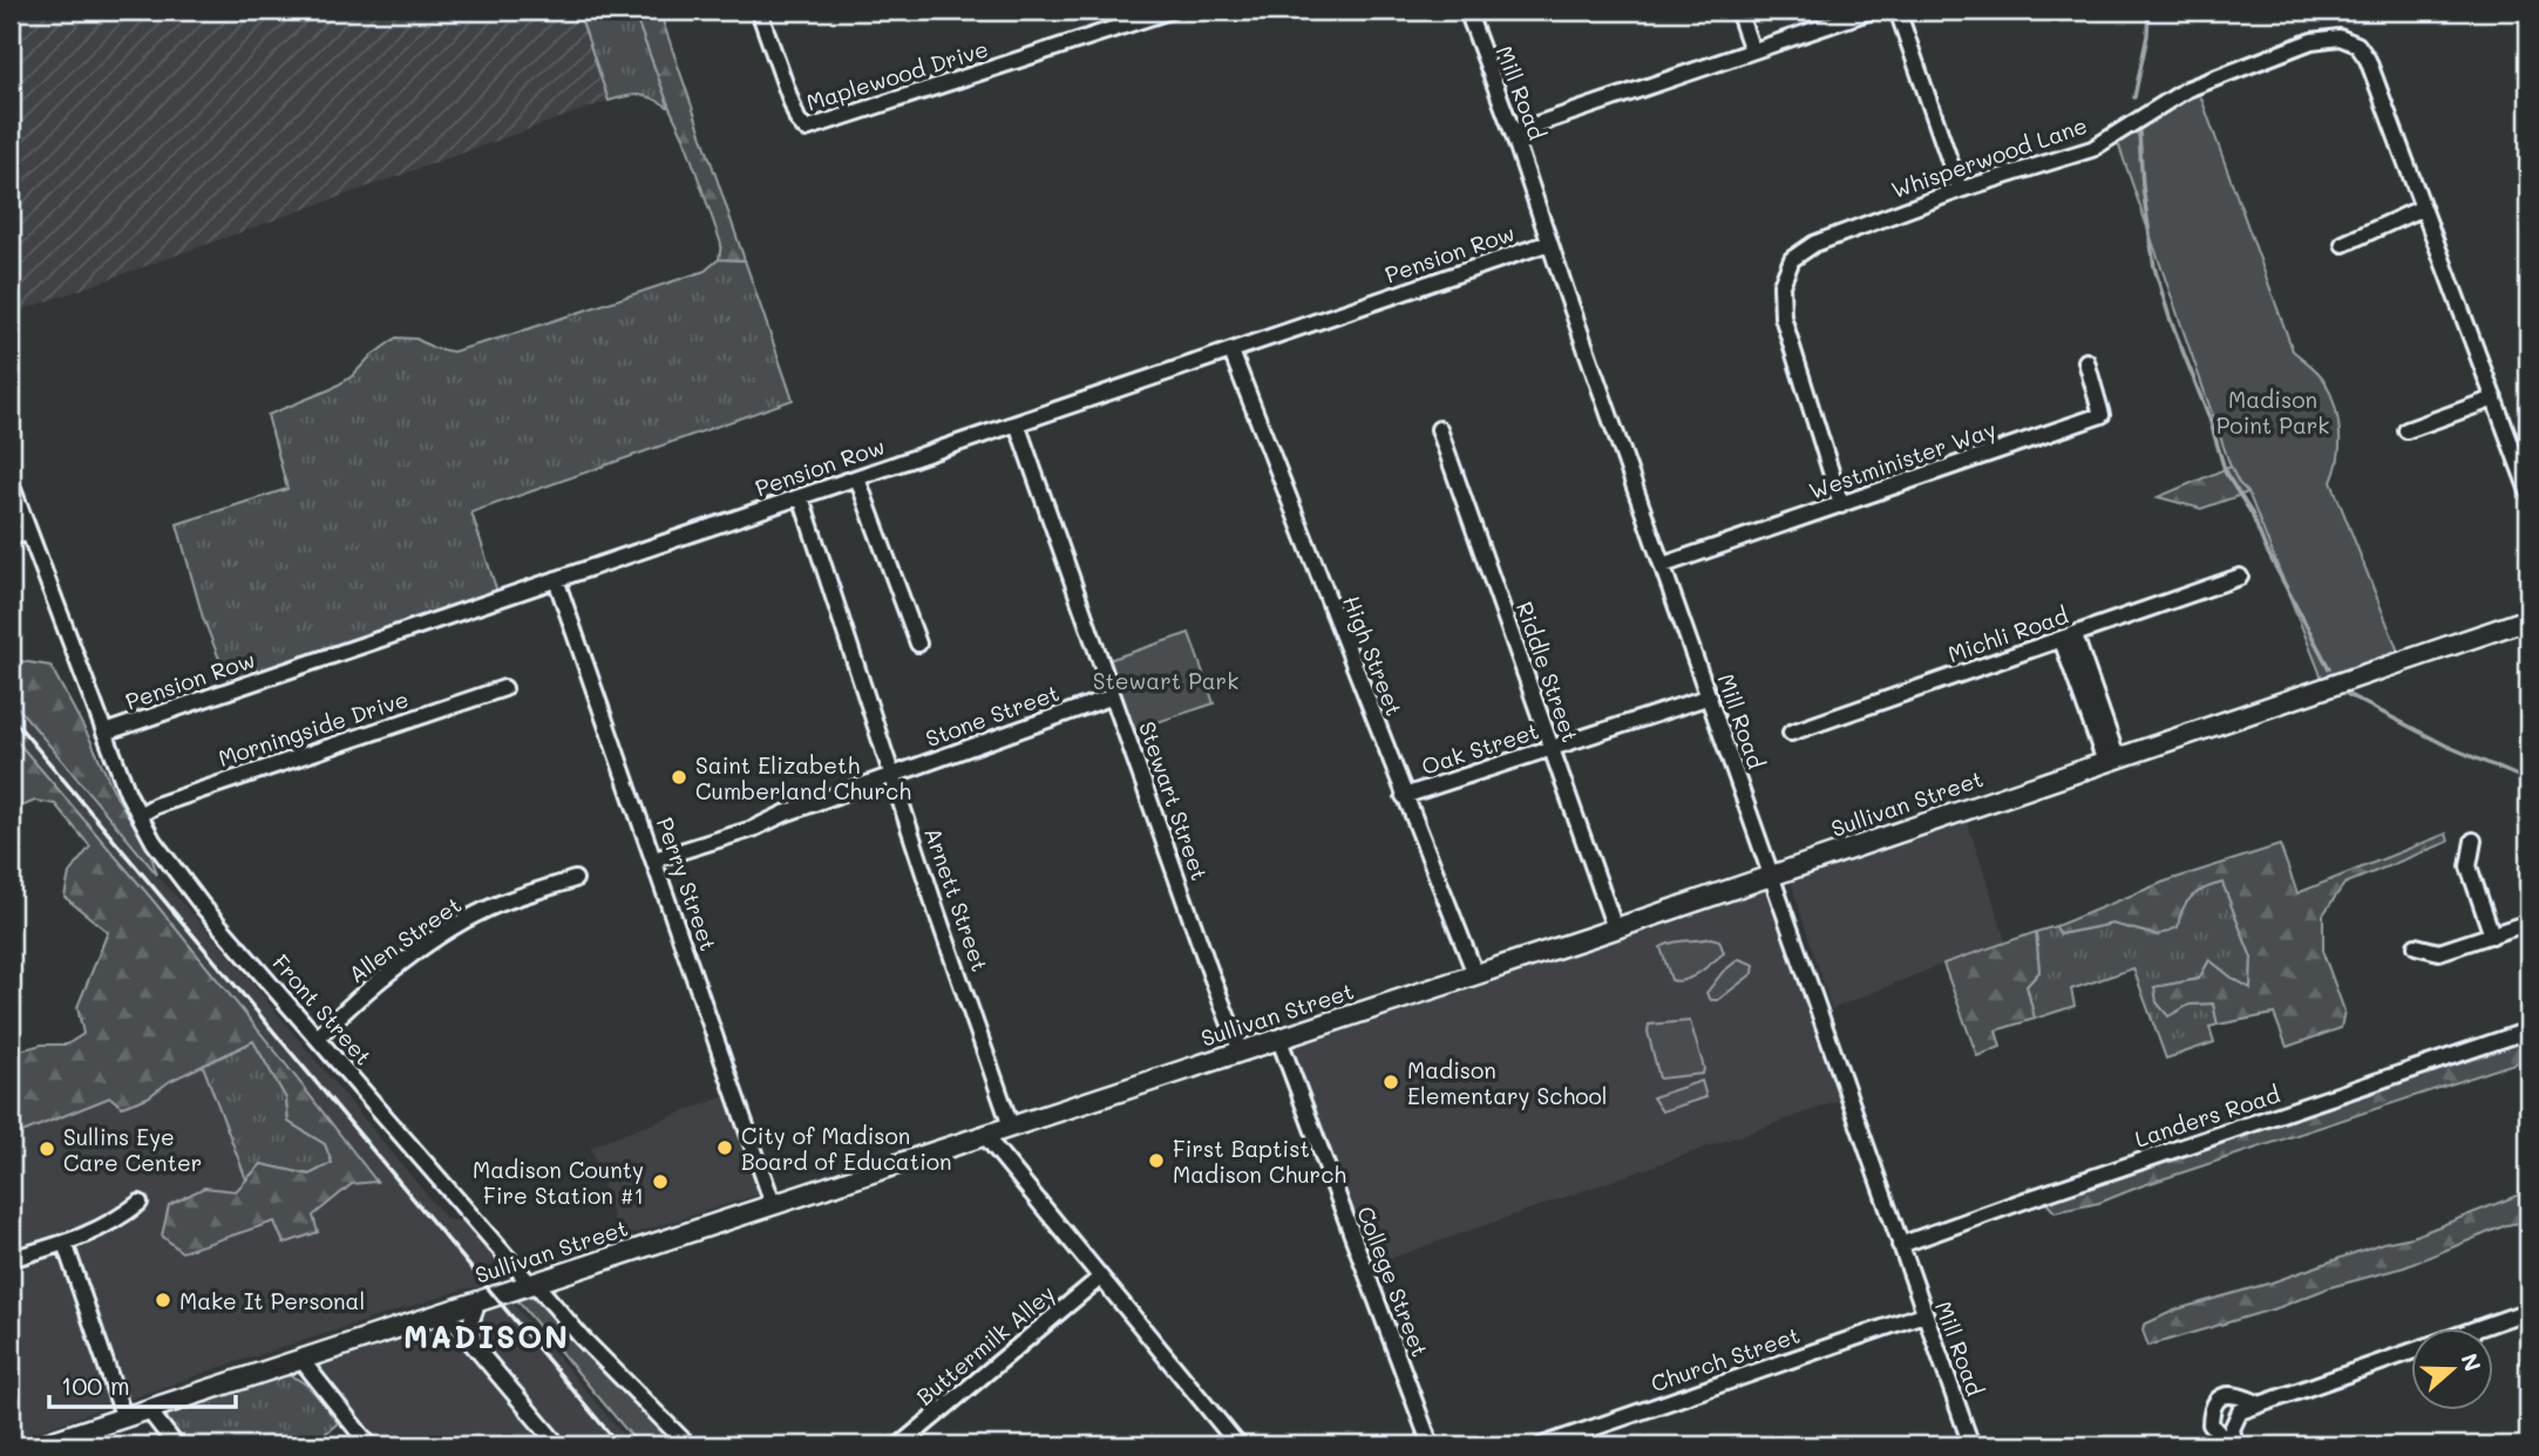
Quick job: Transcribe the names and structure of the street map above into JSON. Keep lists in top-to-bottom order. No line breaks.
{"streets":{"main road":["Sullivan Street"],"street":["Maplewood Drive","Mill Road","Whisperwood Lane","Pension Row","Westminister Way","Michli Road","High Street","Riddle Street","Stone Street","Morningside Drive","Oak Street","Stewart Street","Perry Street","Arnett Street","Allen Street","Front Street","Landers Road","College Street","Buttermilk Alley","Church Street"]},"crossings":[["Mill Road","Pension Row"],["Mill Road","Westminister Way"],["Mill Road","Oak Street"],["Mill Road","Sullivan Street"],["Mill Road","Landers Road"],["Mill Road","Church Street"],["Whisperwood Lane","Westminister Way"],["Pension Row","High Street"],["Pension Row","Stewart Street"],["Pension Row","Perry Street"],["Pension Row","Arnett Street"],["Pension Row","Front Street"],["High Street","Oak Street"],["High Street","Sullivan Street"],["Riddle Street","Oak Street"],["Riddle Street","Sullivan Street"],["Stone Street","Stewart Street"],["Stone Street","Perry Street"],["Stone Street","Arnett Street"],["Morningside Drive","Front Street"],["Stewart Street","Sullivan Street"],["Sullivan Street","Perry Street"],["Sullivan Street","Arnett Street"],["Sullivan Street","Front Street"],["Sullivan Street","College Street"],["Allen Street","Front Street"]],"districts":["MADISON"],"parks":["Madison Point Park","Stewart Park"],"places":["Saint Elizabeth Cumberland Church","Madison Elementary School","City of Madison Board of Education","Sullins Eye Care Center","First Baptist Madison Church","Madison County Fire Station #1","Make It Personal"],"scale_bar":"100 m","north":"right"}
